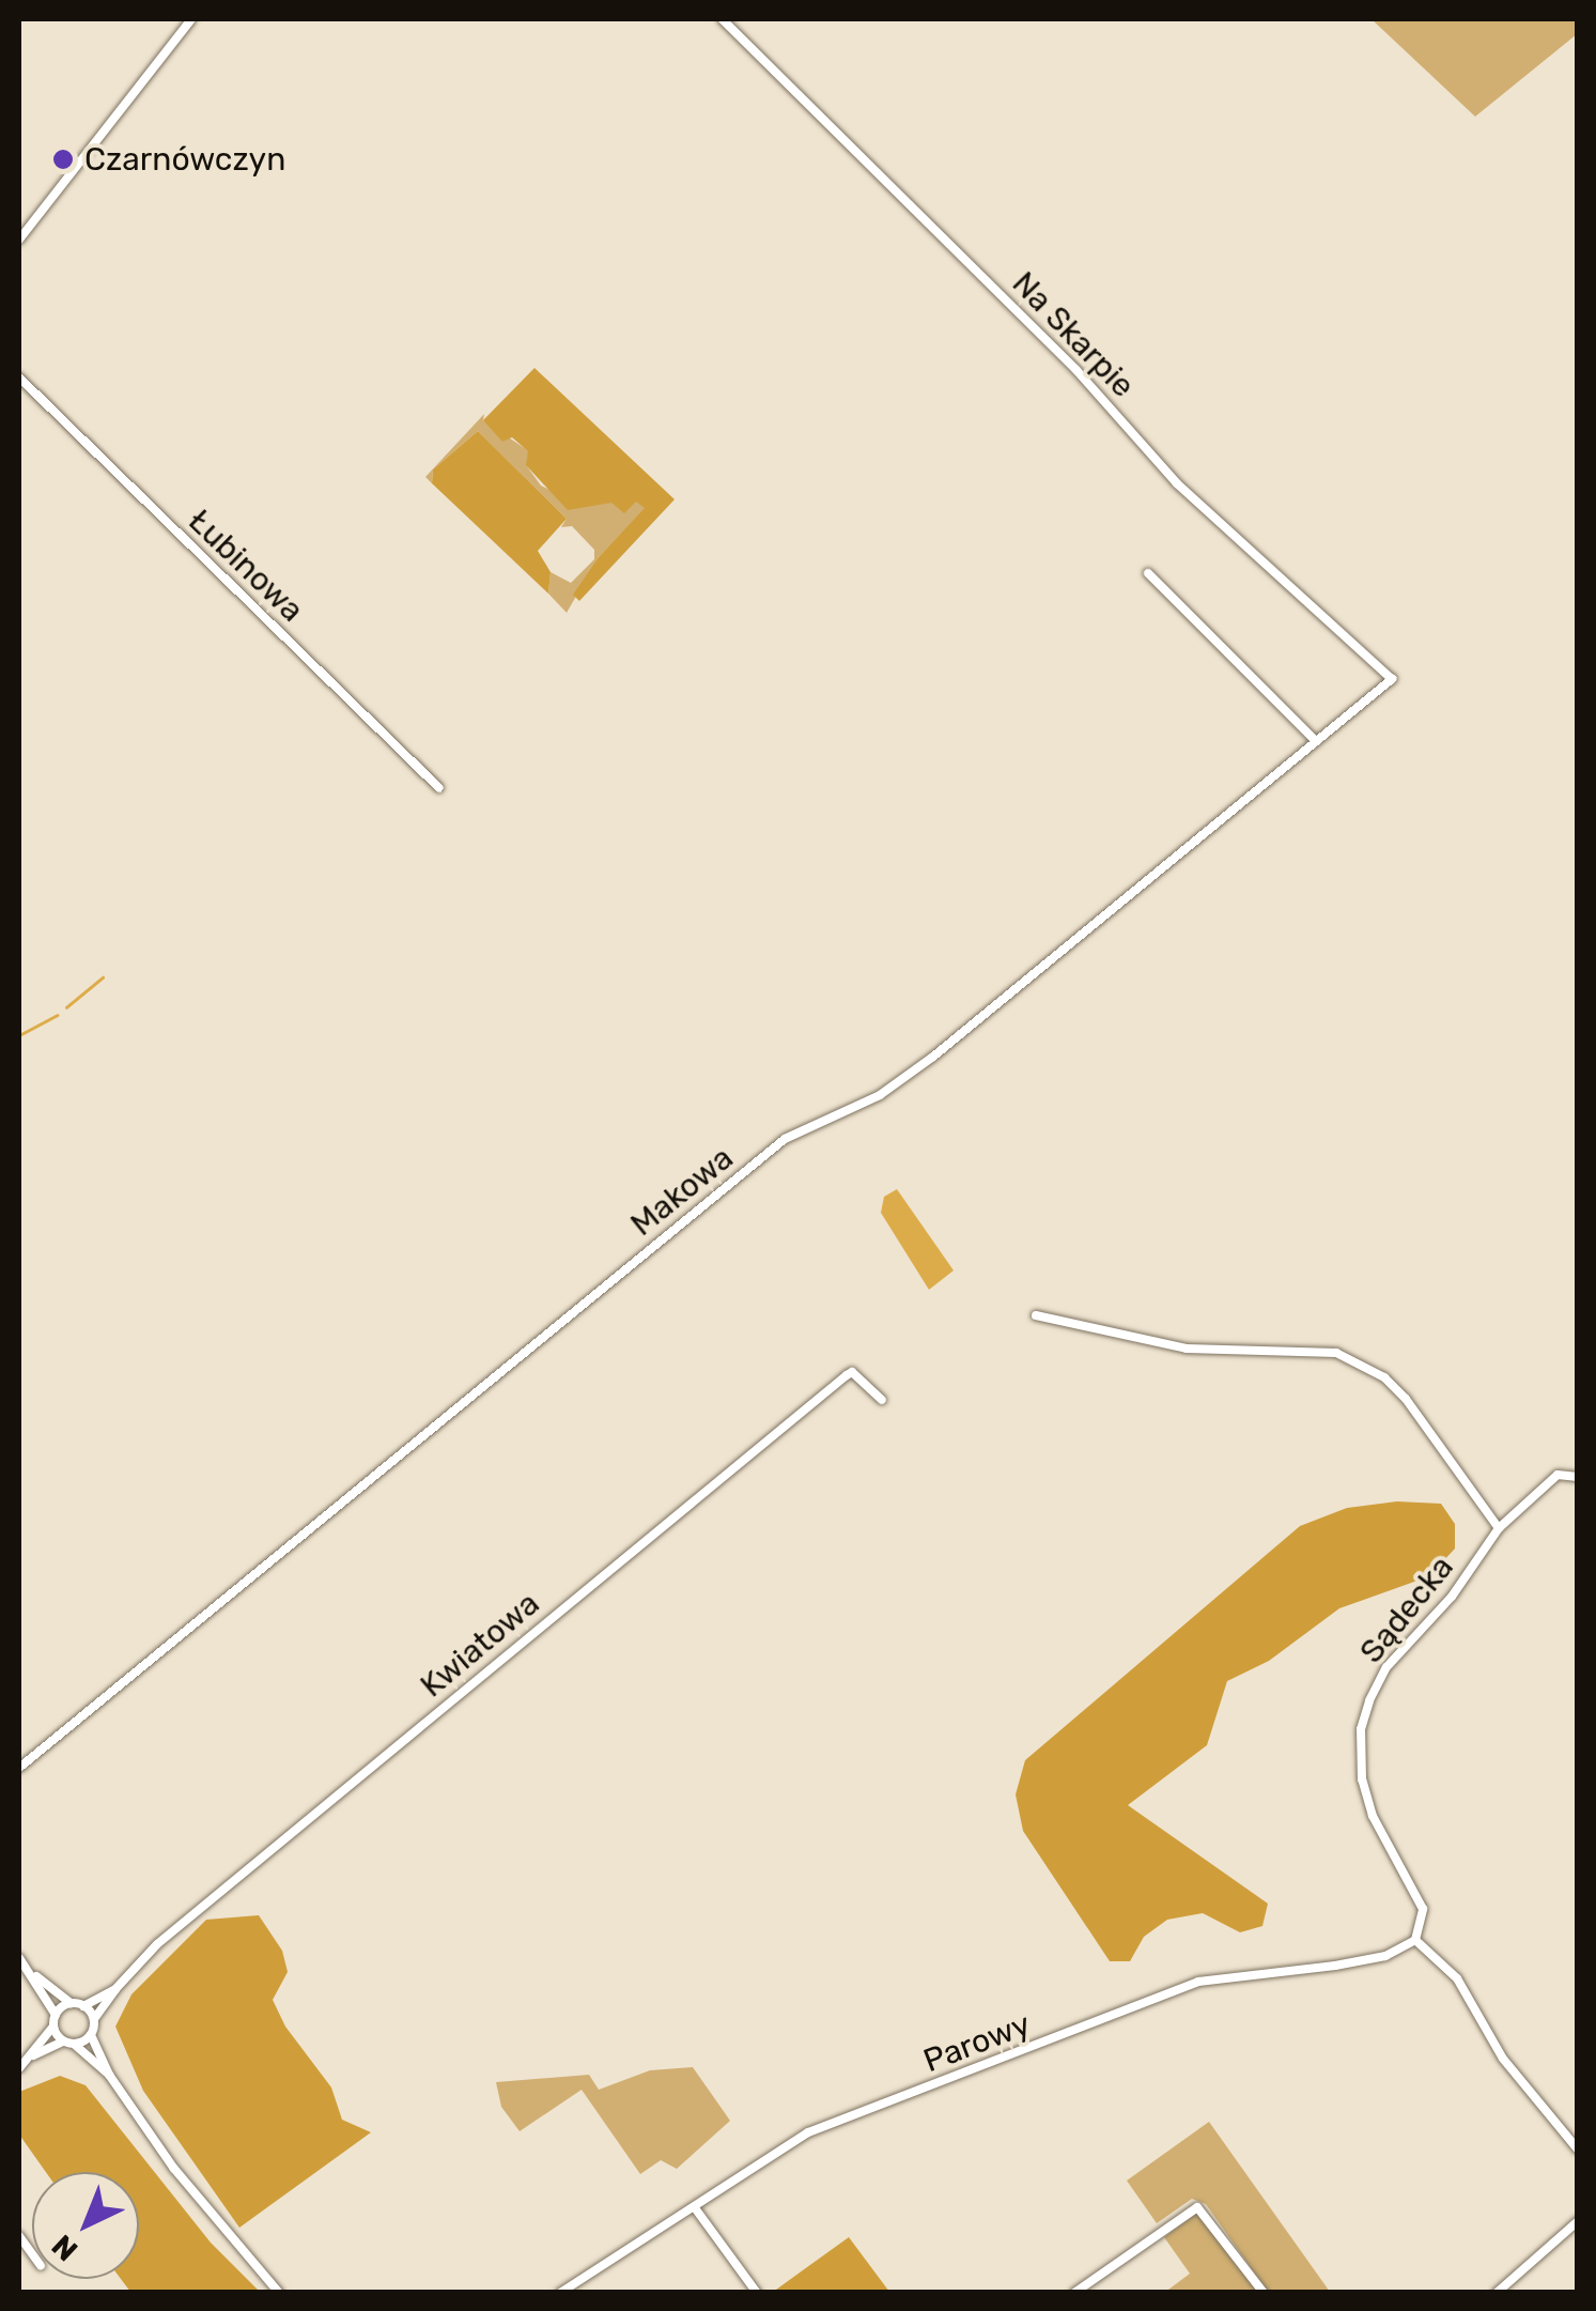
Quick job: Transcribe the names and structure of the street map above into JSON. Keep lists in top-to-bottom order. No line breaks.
{"streets":{"street":["Na Skarpie","Łubinowa","Makowa","Sądecka","Kwiatowa","Parowy"]},"crossings":[["Na Skarpie","Makowa"],["Sądecka","Parowy"]],"places":["Czarnówczyn"],"north":"bottom left"}
